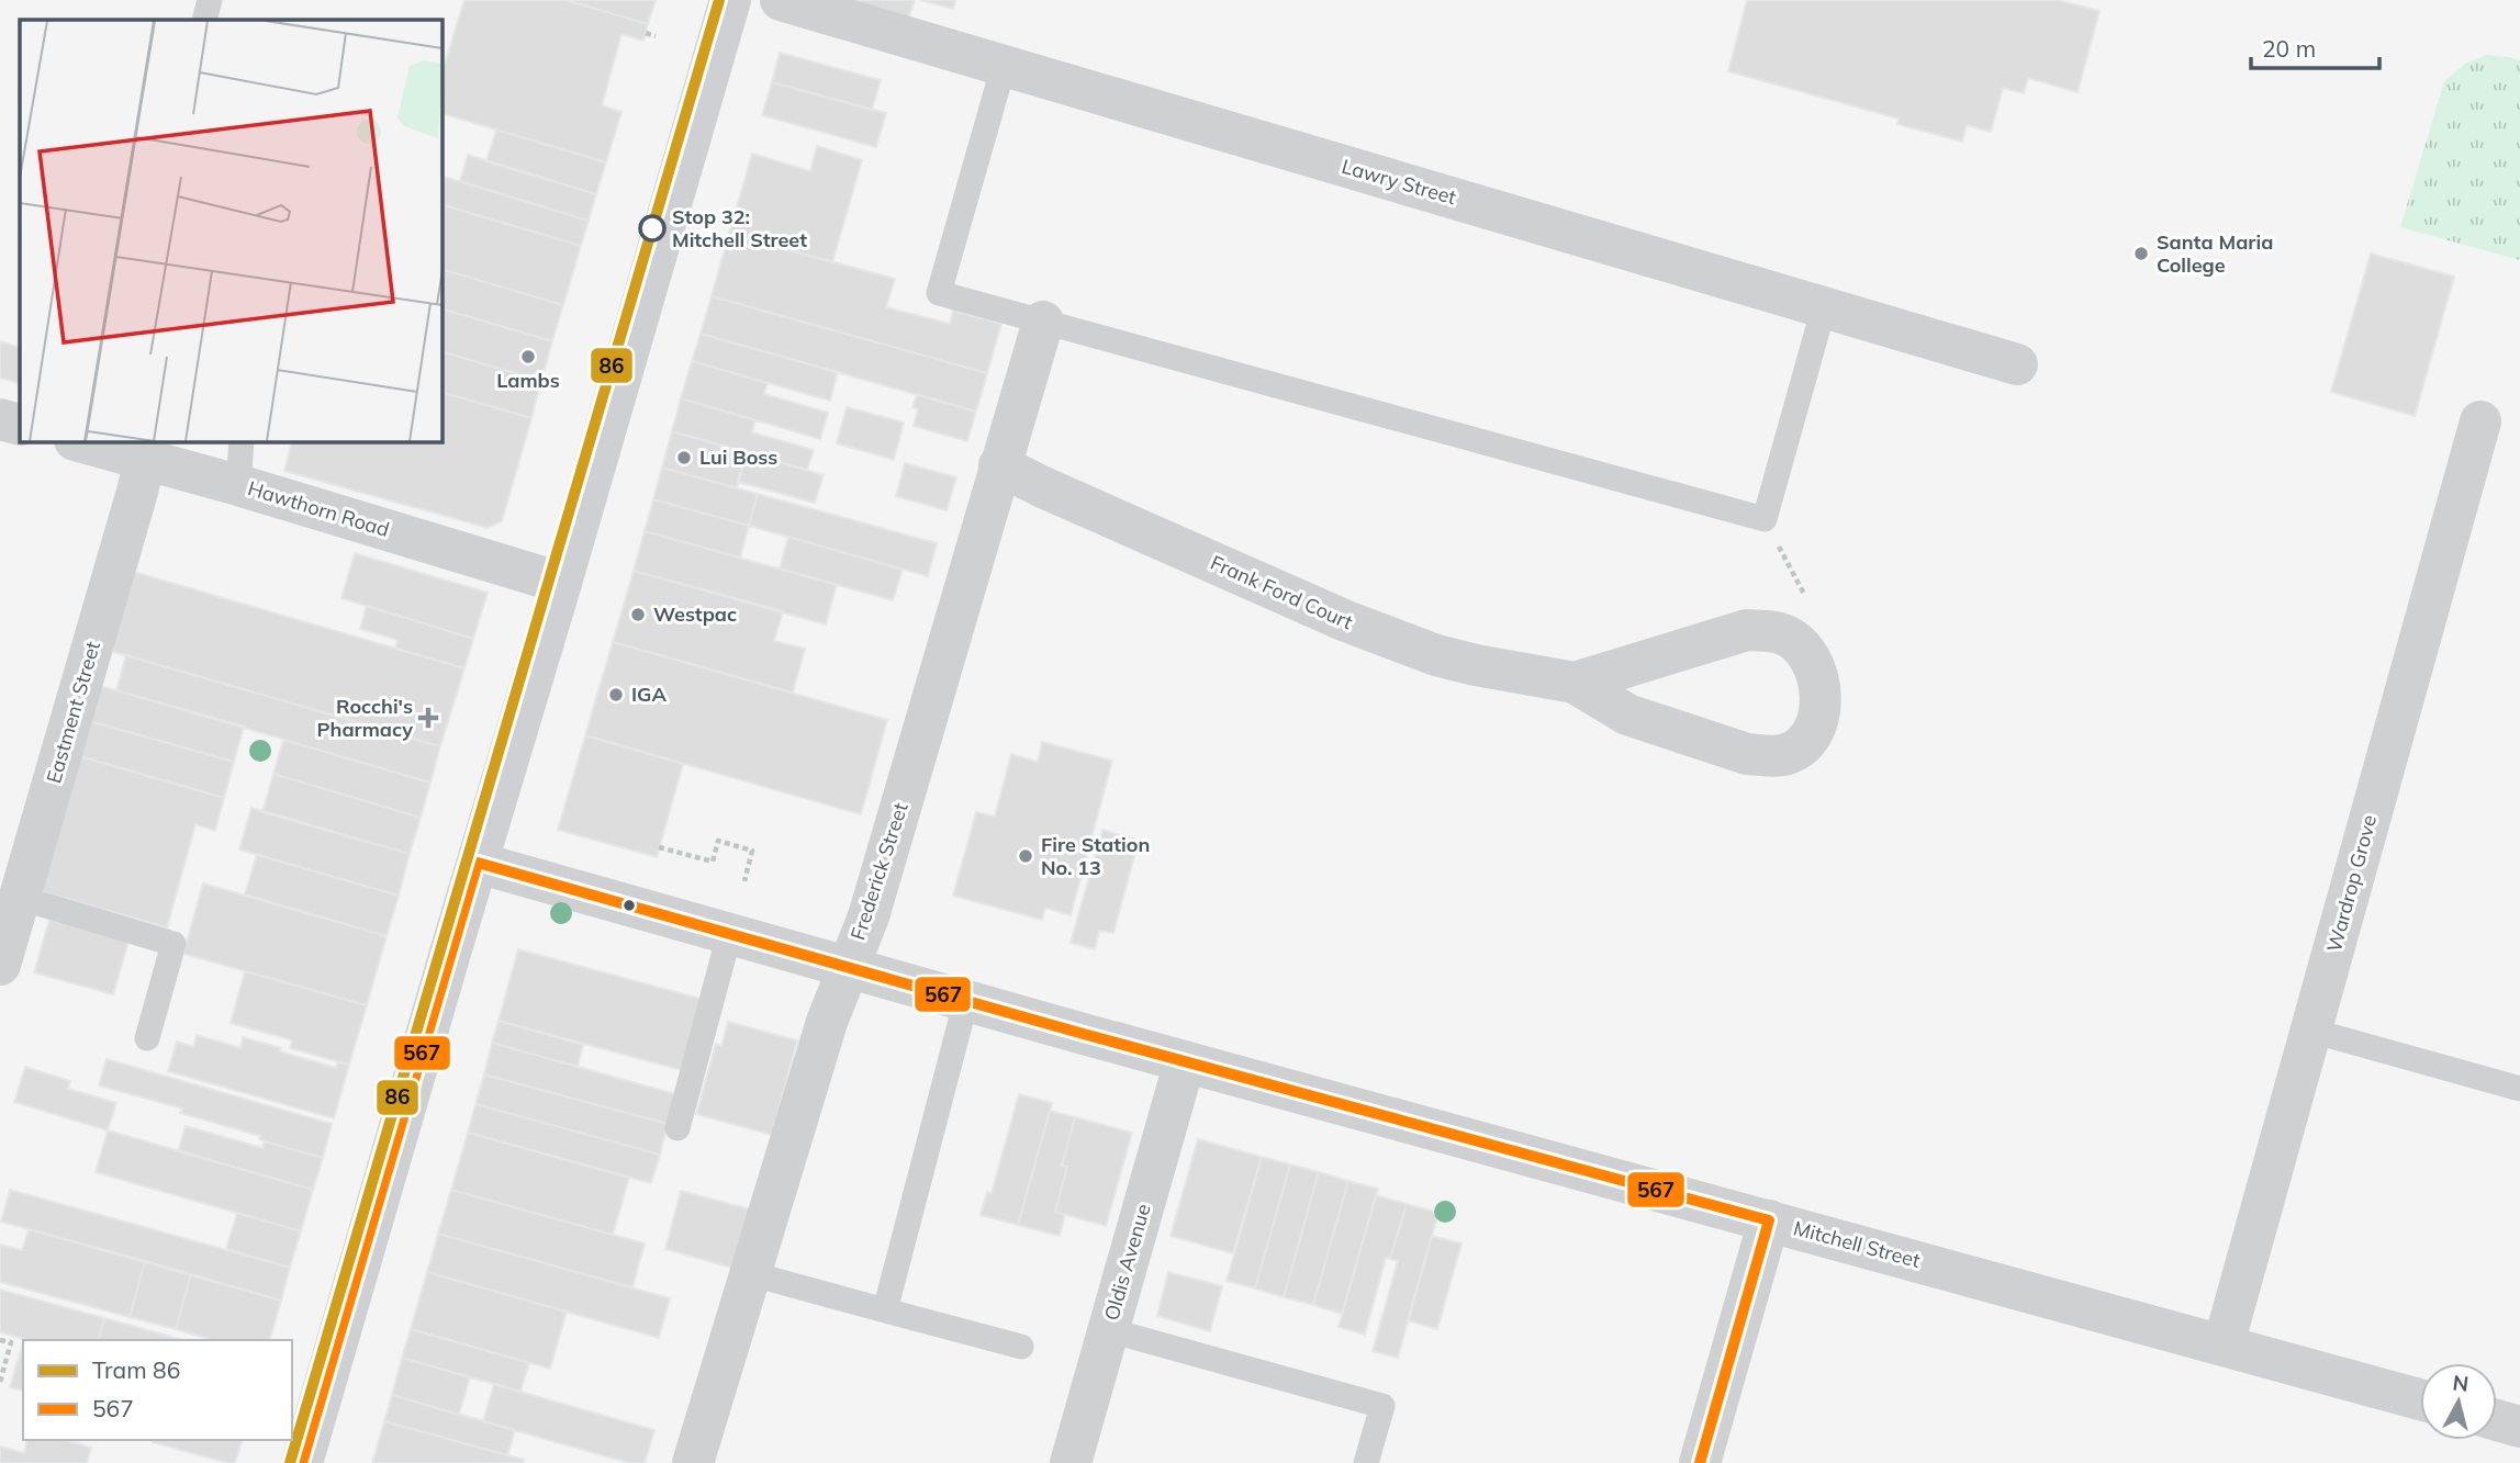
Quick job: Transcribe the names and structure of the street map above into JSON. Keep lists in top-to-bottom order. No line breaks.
{"streets":{"street":["Lawry Street","Hawthorn Road","Frank Ford Court","Eastment Street","Frederick Street","Wardrop Grove","Mitchell Street","Oldis Avenue"]},"crossings":[["Hawthorn Road","Eastment Street"],["Frank Ford Court","Frederick Street"],["Frederick Street","Mitchell Street"],["Wardrop Grove","Mitchell Street"],["Mitchell Street","Oldis Avenue"]],"places":{"other":["Stop 32: Mitchell Street","Santa Maria College","Lambs","Lui Boss","Westpac","IGA","Fire Station No. 13"],"health":["Rocchi's Pharmacy"]},"lines":["tram line 86","transit line 567"],"legend":["Tram 86","567"],"scale_bar":"20 m","north":"top"}
